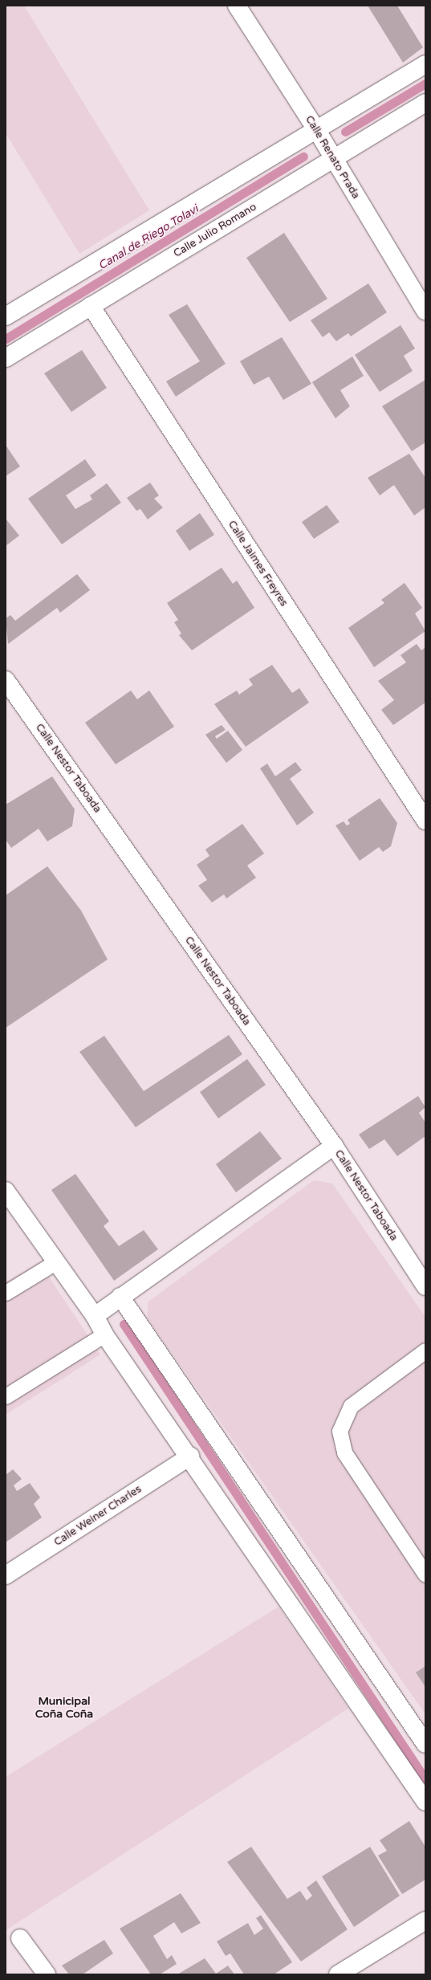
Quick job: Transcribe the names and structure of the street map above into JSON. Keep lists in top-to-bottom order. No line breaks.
{"streets":{"street":["Calle Renato Prada","Calle Julio Romano","Calle Jaimes Freyres","Calle Nestor Taboada","Calle Weiner Charles"]},"crossings":[["Calle Renato Prada","Calle Julio Romano"],["Calle Julio Romano","Calle Jaimes Freyres"]],"districts":["Municipal Coña Coña"],"water":["Canal de Riego Tolavi"]}
